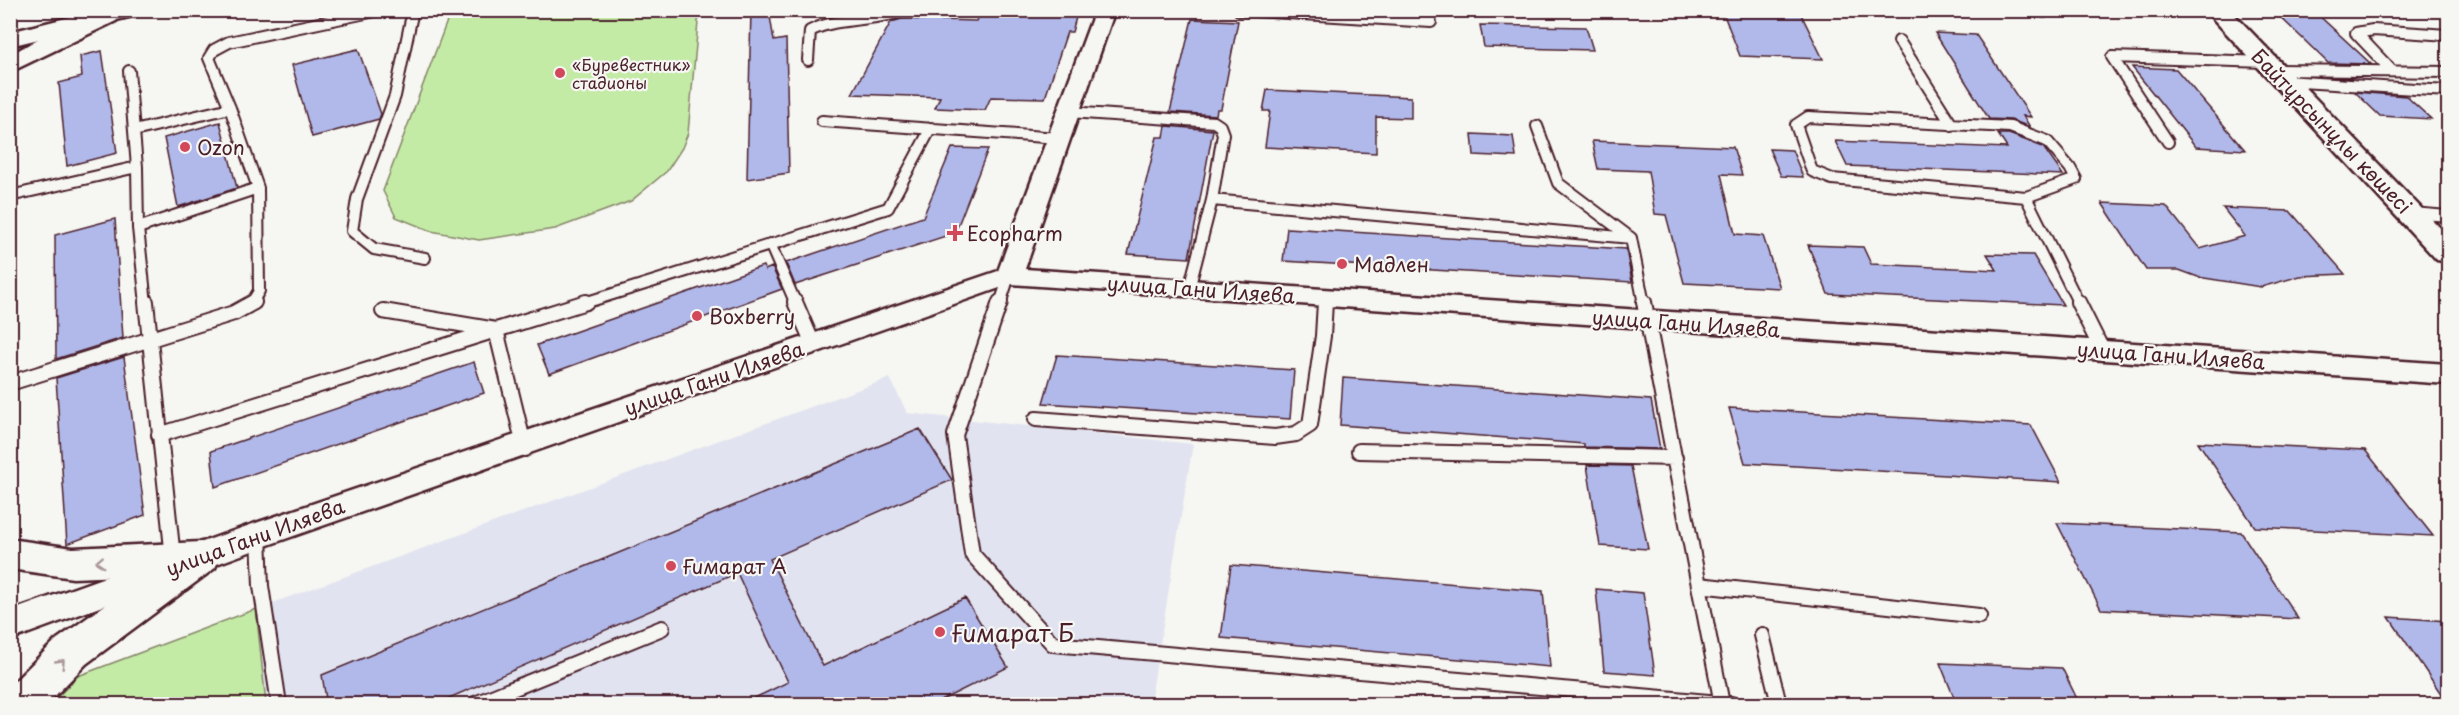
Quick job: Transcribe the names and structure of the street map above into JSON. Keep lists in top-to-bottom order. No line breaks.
{"streets":{"main road":["Байтұрсынұлы көшесі"],"street":["улица Гани Иляева"]},"places":{"other":["«Буревестник» стадионы","Ozon","Мадлен","Boxberry","Ғимарат А","Ғимарат Б"],"health":["Ecopharm"]}}
